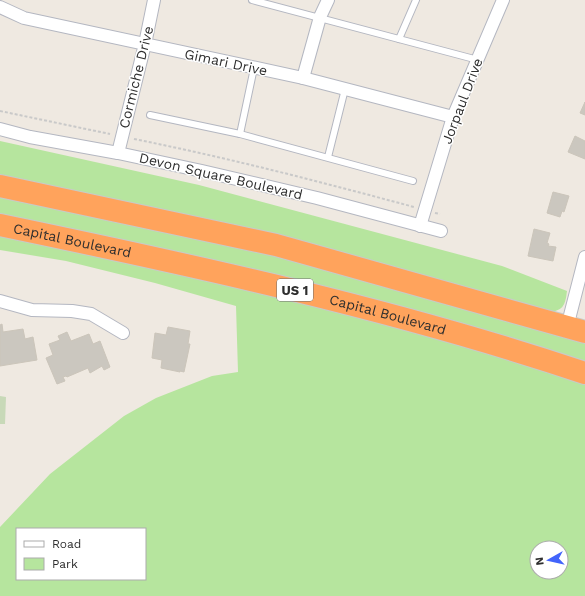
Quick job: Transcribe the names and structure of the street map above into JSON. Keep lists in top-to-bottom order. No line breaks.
{"streets":{"highway":["Capital Boulevard","US 1"],"street":["Gimari Drive","Cormiche Drive","Jorpaul Drive","Devon Square Boulevard"]},"crossings":[["Gimari Drive","Cormiche Drive"],["Gimari Drive","Jorpaul Drive"],["Cormiche Drive","Devon Square Boulevard"],["Jorpaul Drive","Devon Square Boulevard"]],"legend":["Road","Park"],"north":"left"}
